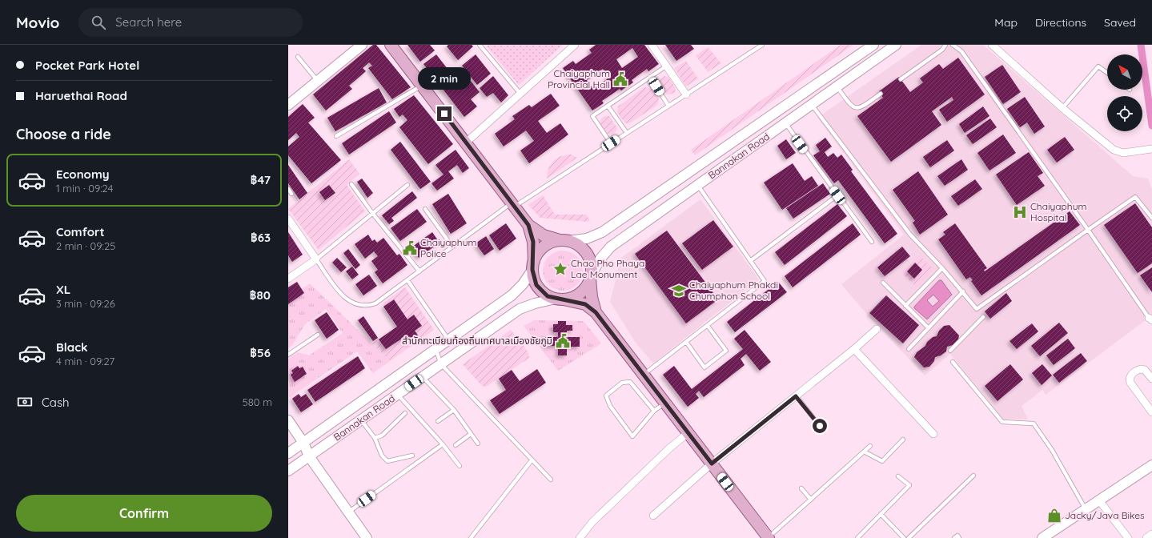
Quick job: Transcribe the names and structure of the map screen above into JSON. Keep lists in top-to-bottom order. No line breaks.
{"streets":{"street":["Bannakan Road"]},"places":{"public building":["Chaiyaphum Provincial Hall","Chaiyaphum Police","สำนักทะเบียนท้องถิ่นเทศบาลเมืองชัยภูมิ"],"hospital":["Chaiyaphum Hospital"],"place":["Chao Pho Phaya Lae Monument"],"school or university":["Chaiyaphum Phakdi Chumphon School"],"shop":["Jacky/Java Bikes"]},"north":"top left","page":{"header":"Movio","search":"Search here","nav":["Map","Directions","Saved"],"banner":["Pocket Park Hotel","Haruethai Road"],"bubble":"2 min","heading":"Choose a ride","list":[{"name":"Economy","note":"1 min · 09:24","value":"฿47"},{"name":"Comfort","note":"2 min · 09:25","value":"฿63"},{"name":"XL","note":"3 min · 09:26","value":"฿80"},{"name":"Black","note":"4 min · 09:27","value":"฿56"}],"pay":["Cash","580 m"],"buttons":"Confirm"}}
